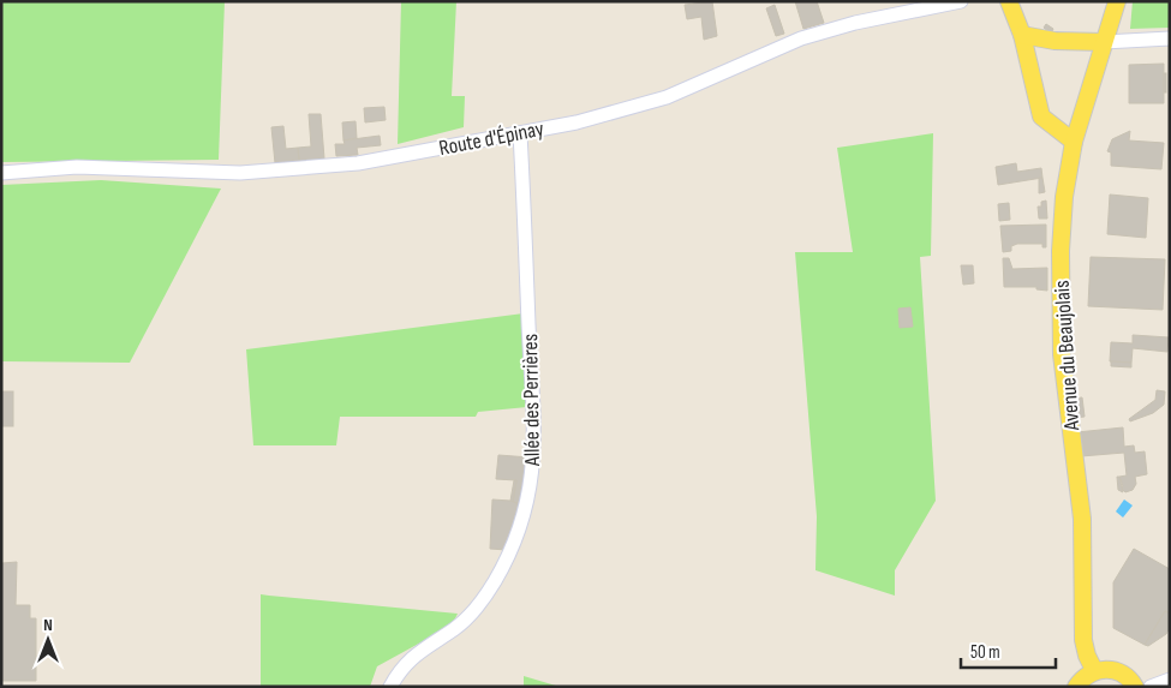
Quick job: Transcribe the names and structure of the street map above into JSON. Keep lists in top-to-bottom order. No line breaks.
{"streets":{"main road":["Avenue du Beaujolais"],"street":["Route d'Épinay","Allée des Perrières"]},"crossings":[["Route d'Épinay","Allée des Perrières"]],"scale_bar":"50 m","north":"top"}
